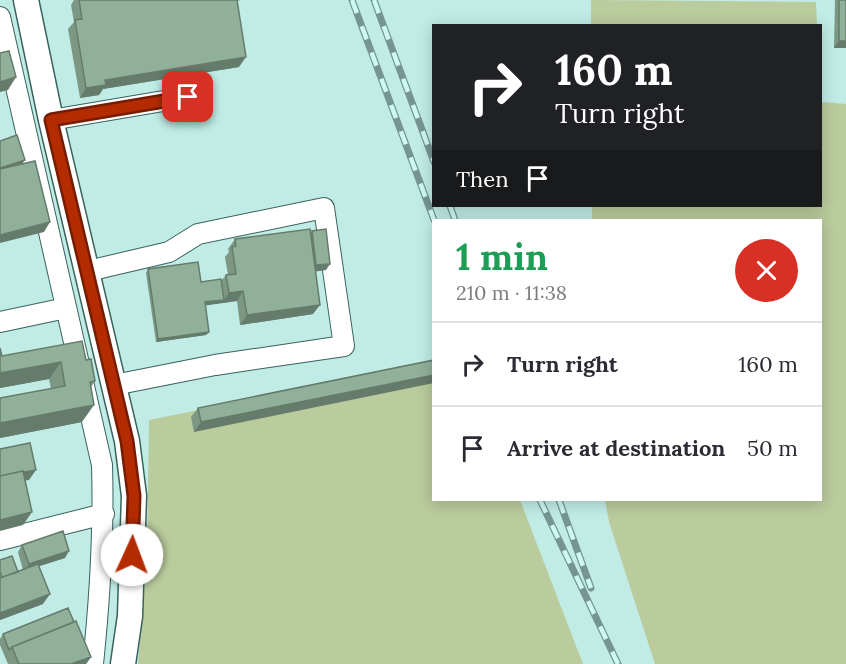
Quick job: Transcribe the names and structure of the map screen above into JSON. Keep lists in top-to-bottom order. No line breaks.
{"page":{"turn":["160 m","Turn right"],"then":"Then","heading":["1 min","210 m · 11:38"],"list":[{"name":"Turn right","value":"160 m"},{"name":"Arrive at destination","value":"50 m"}]}}
